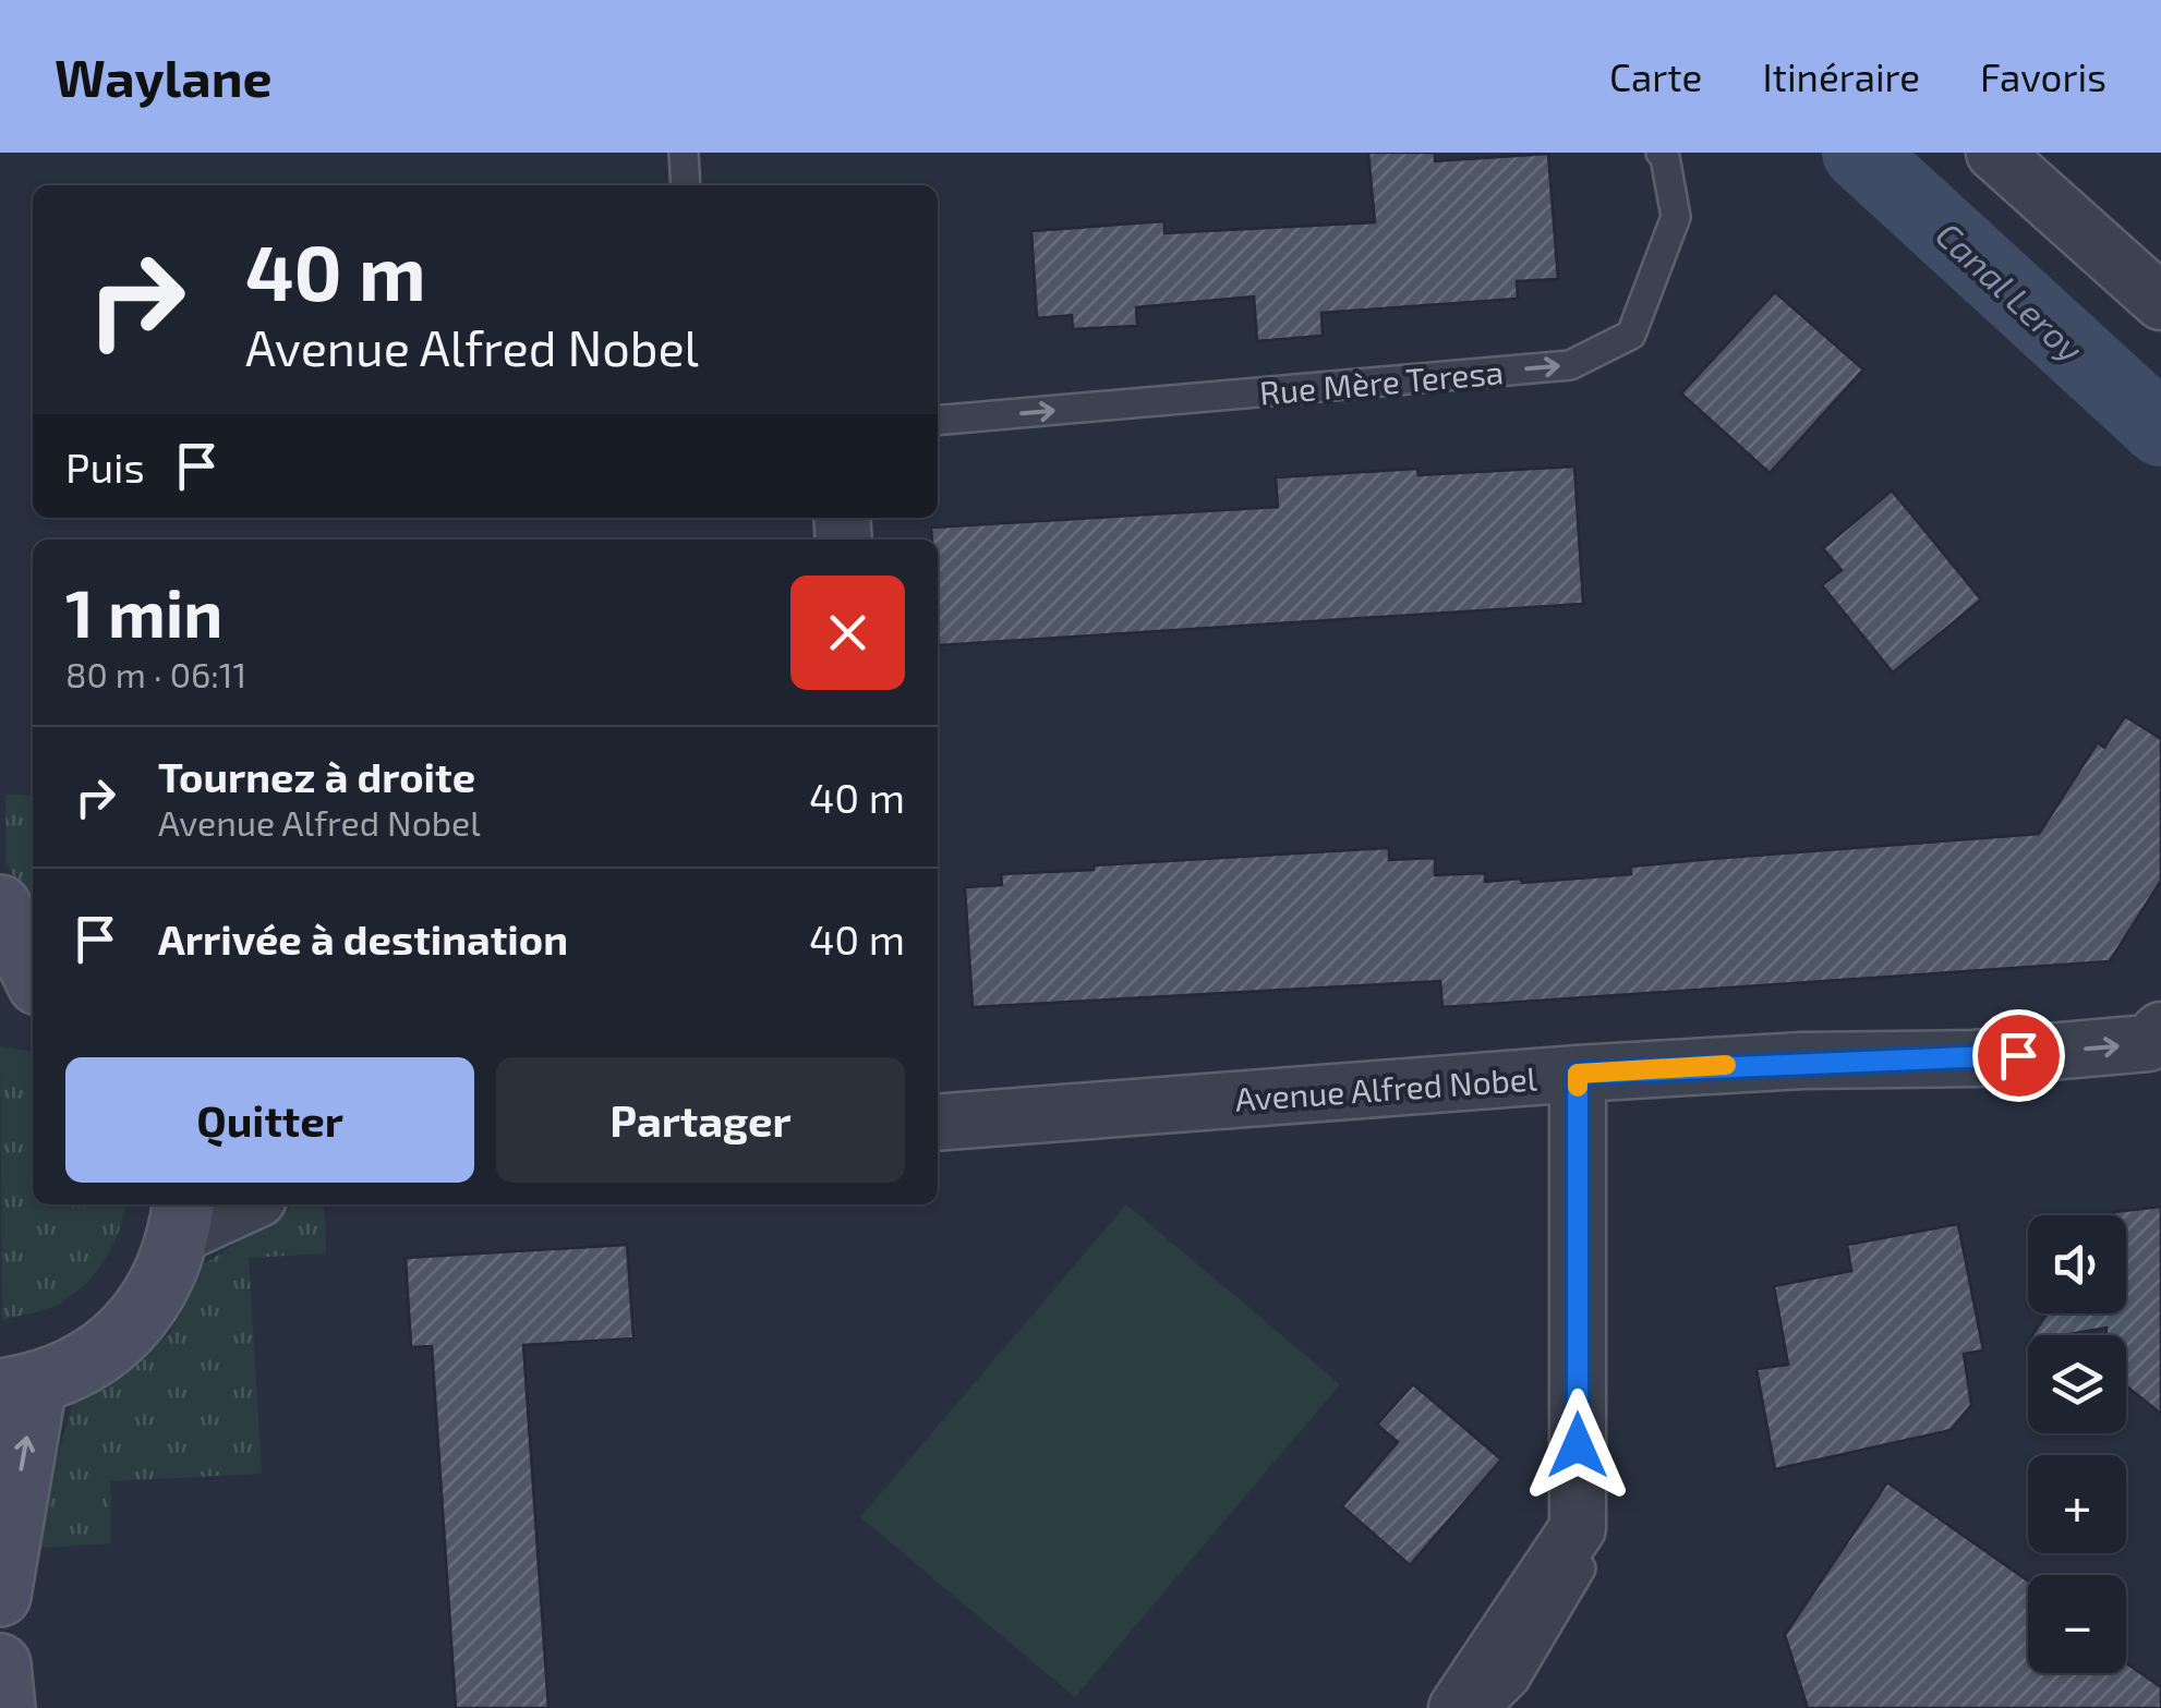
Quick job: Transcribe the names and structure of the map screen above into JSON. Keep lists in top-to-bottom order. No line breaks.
{"streets":{"street":["Avenue Alfred Nobel"],"lane":["Rue Mère Teresa"]},"one_way":["Rue Mère Teresa","Avenue Alfred Nobel"],"water":["Canal Leroy"],"page":{"header":"Waylane","nav":["Carte","Itinéraire","Favoris"],"turn":["40 m","Avenue Alfred Nobel"],"then":"Puis","heading":["1 min","80 m · 06:11"],"list":[{"name":"Tournez à droite","note":"Avenue Alfred Nobel","value":"40 m"},{"name":"Arrivée à destination","value":"40 m"}],"buttons":["Quitter","Partager"],"map_buttons":["+","−"]}}
